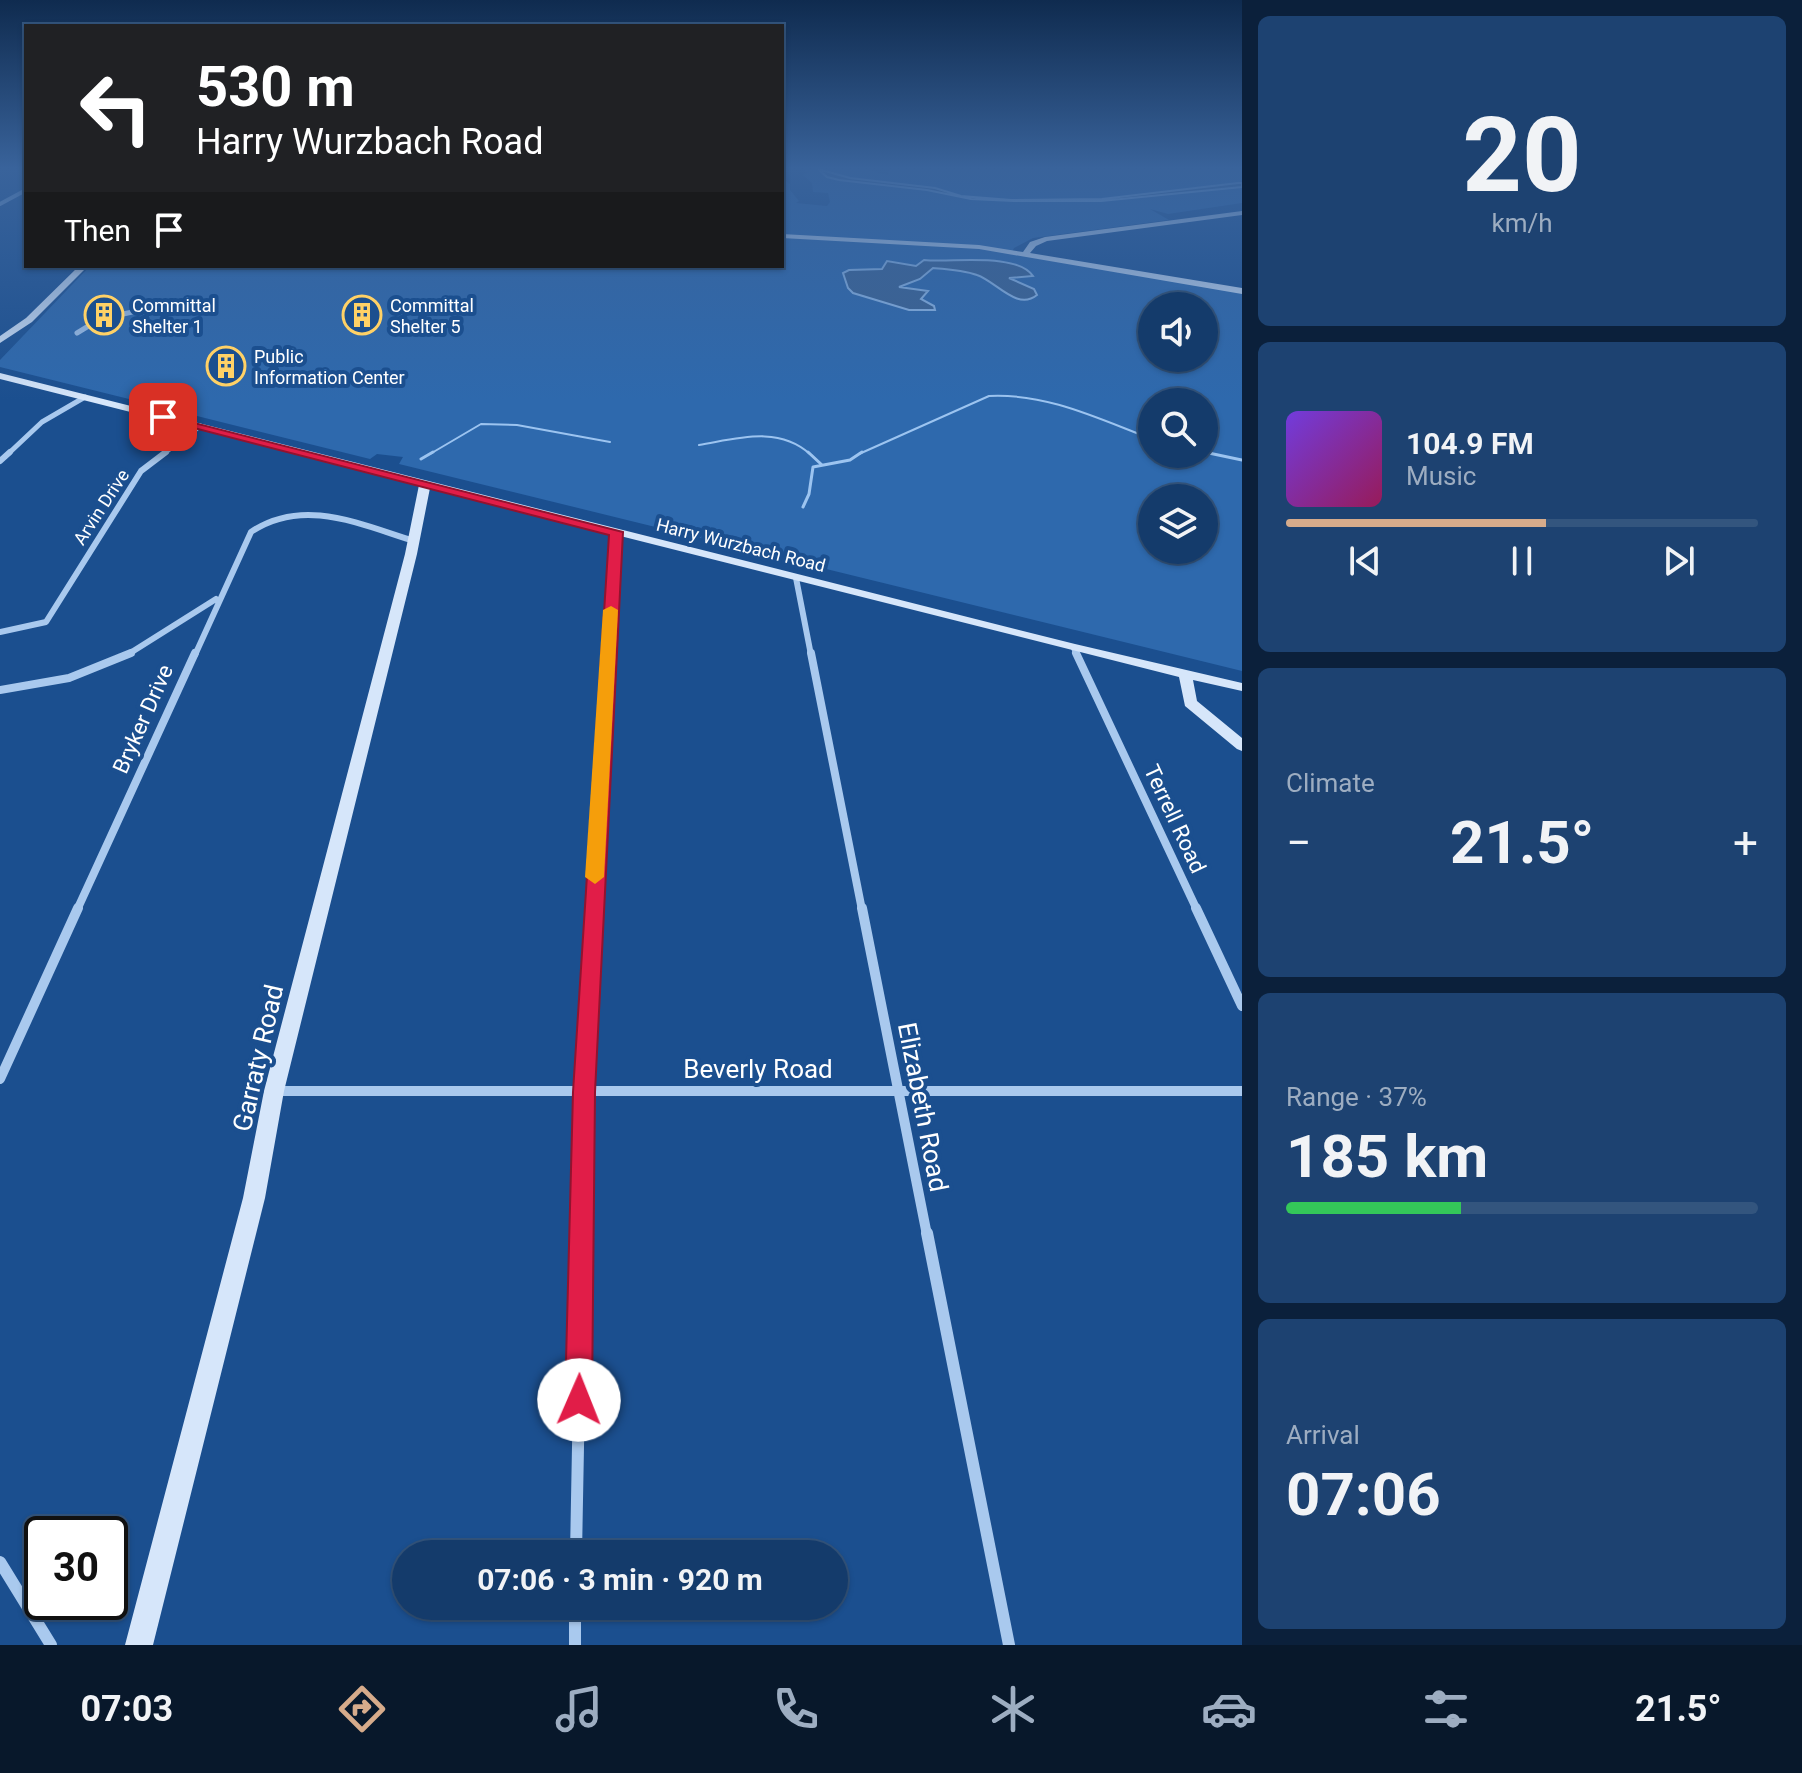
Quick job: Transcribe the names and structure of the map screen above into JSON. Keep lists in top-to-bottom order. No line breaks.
{"streets":{"street":["Arvin Drive","Harry Wurzbach Road","Bryker Drive","Terrell Road","Garraty Road","Beverly Road","Elizabeth Road"]},"crossings":[["Arvin Drive","Harry Wurzbach Road"],["Harry Wurzbach Road","Terrell Road"],["Harry Wurzbach Road","Garraty Road"],["Harry Wurzbach Road","Elizabeth Road"],["Bryker Drive","Garraty Road"],["Garraty Road","Beverly Road"],["Beverly Road","Elizabeth Road"]],"places":{"building":["Committal Shelter 1","Committal Shelter 5","Public Information Center"]},"page":{"tile":[["20","km/h"],"Climate",["Range · 37%","185 km"],["Arrival","07:06"]],"turn":["530 m","Harry Wurzbach Road"],"then":"Then","song":["104.9 FM","Music"],"heat":["−","21.5°","+"],"limit":"30","trip":"07:06 · 3 min · 920 m","tabs":["07:03","21.5°"]}}
